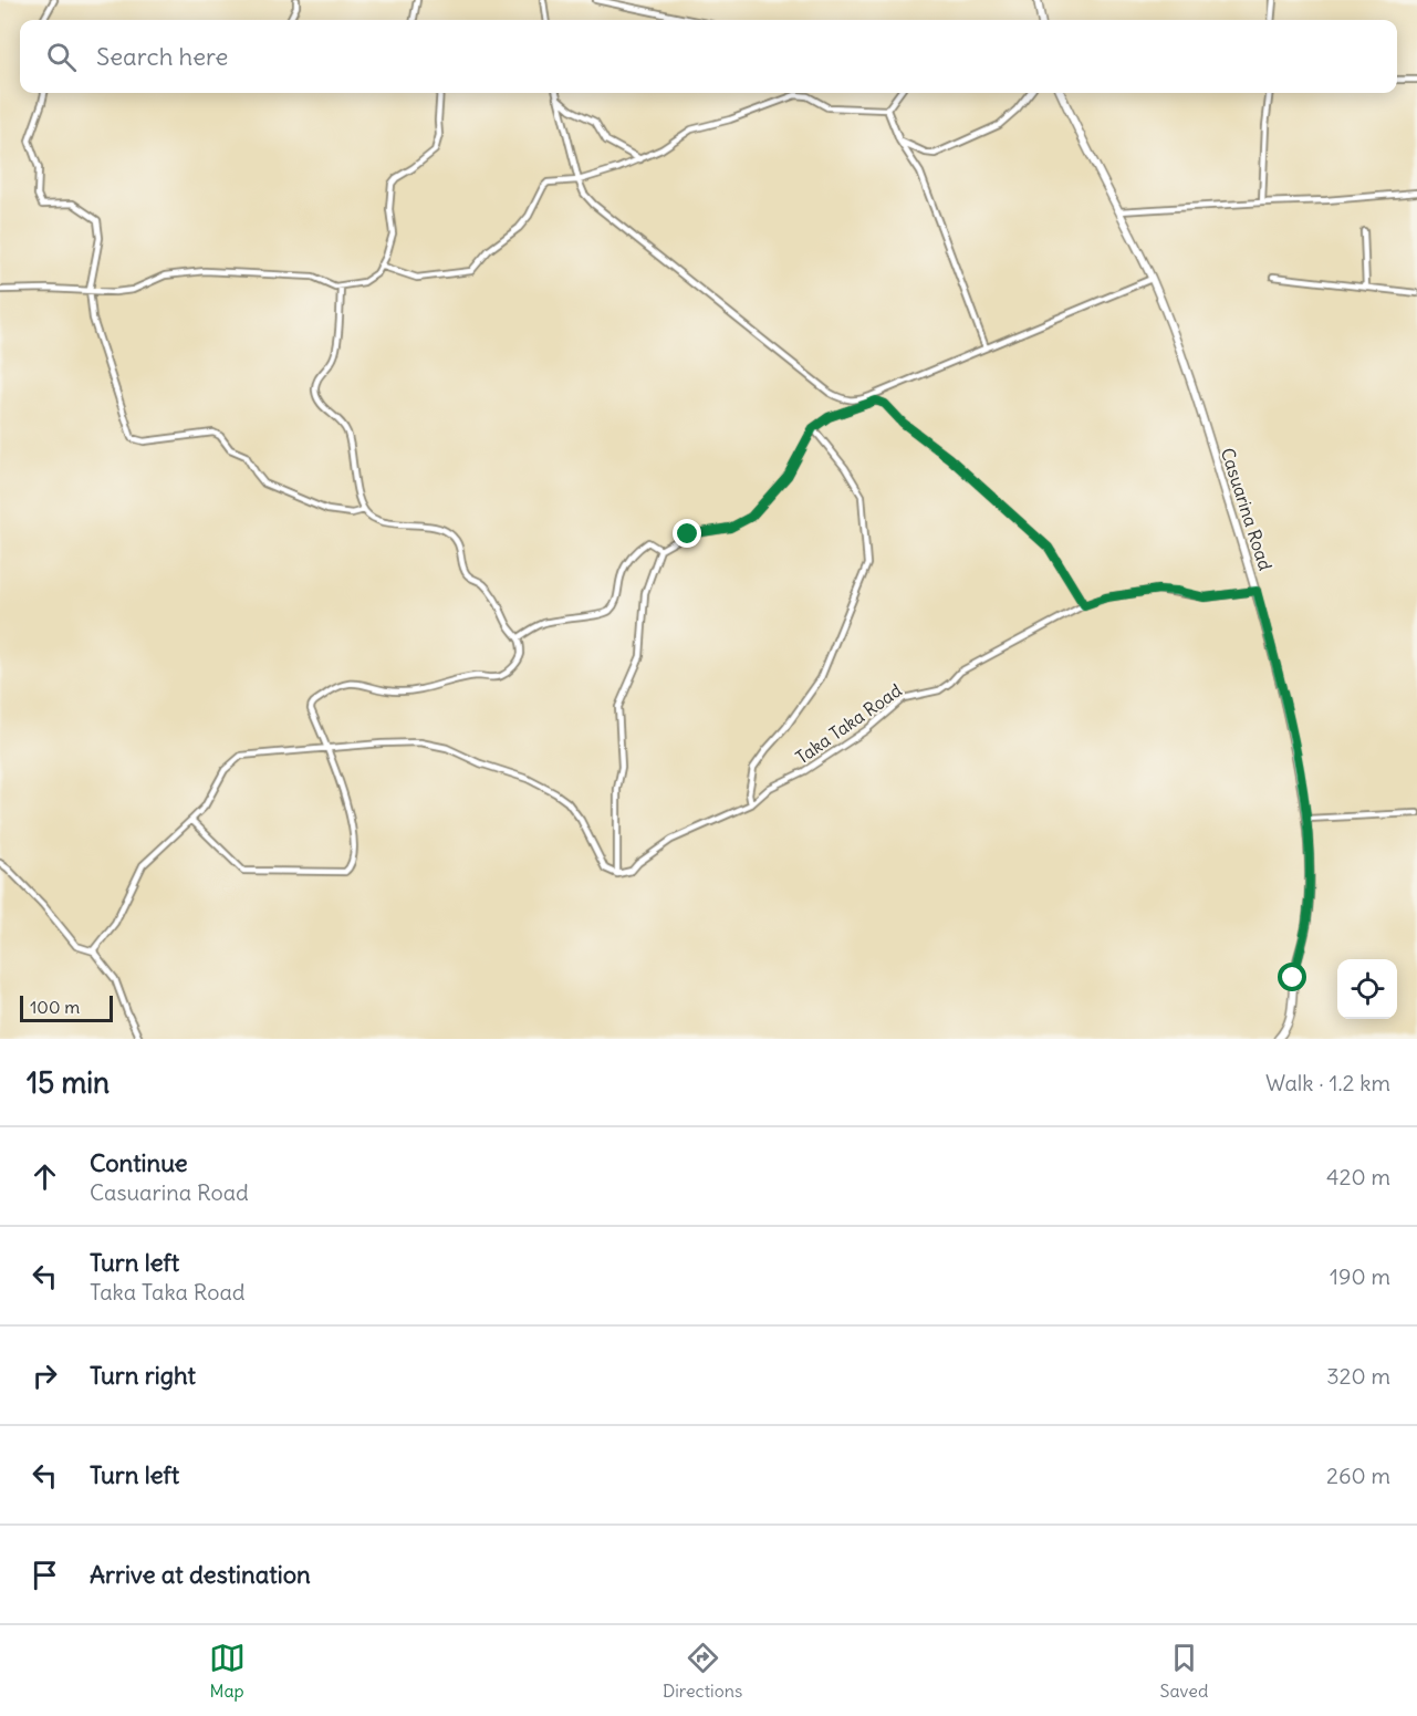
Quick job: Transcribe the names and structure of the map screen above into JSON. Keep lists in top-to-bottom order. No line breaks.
{"streets":{"street":["Casuarina Road","Taka Taka Road"]},"crossings":[["Casuarina Road","Taka Taka Road"]],"scale_bar":"100 m","page":{"search":"Search here","scale":"100 m","heading":["15 min","Walk · 1.2 km"],"list":[["Continue","Casuarina Road","420 m"],["Turn left","Taka Taka Road","190 m"],["Turn right","320 m"],["Turn left","260 m"],"Arrive at destination"],"nav":["Map","Directions","Saved"]}}
